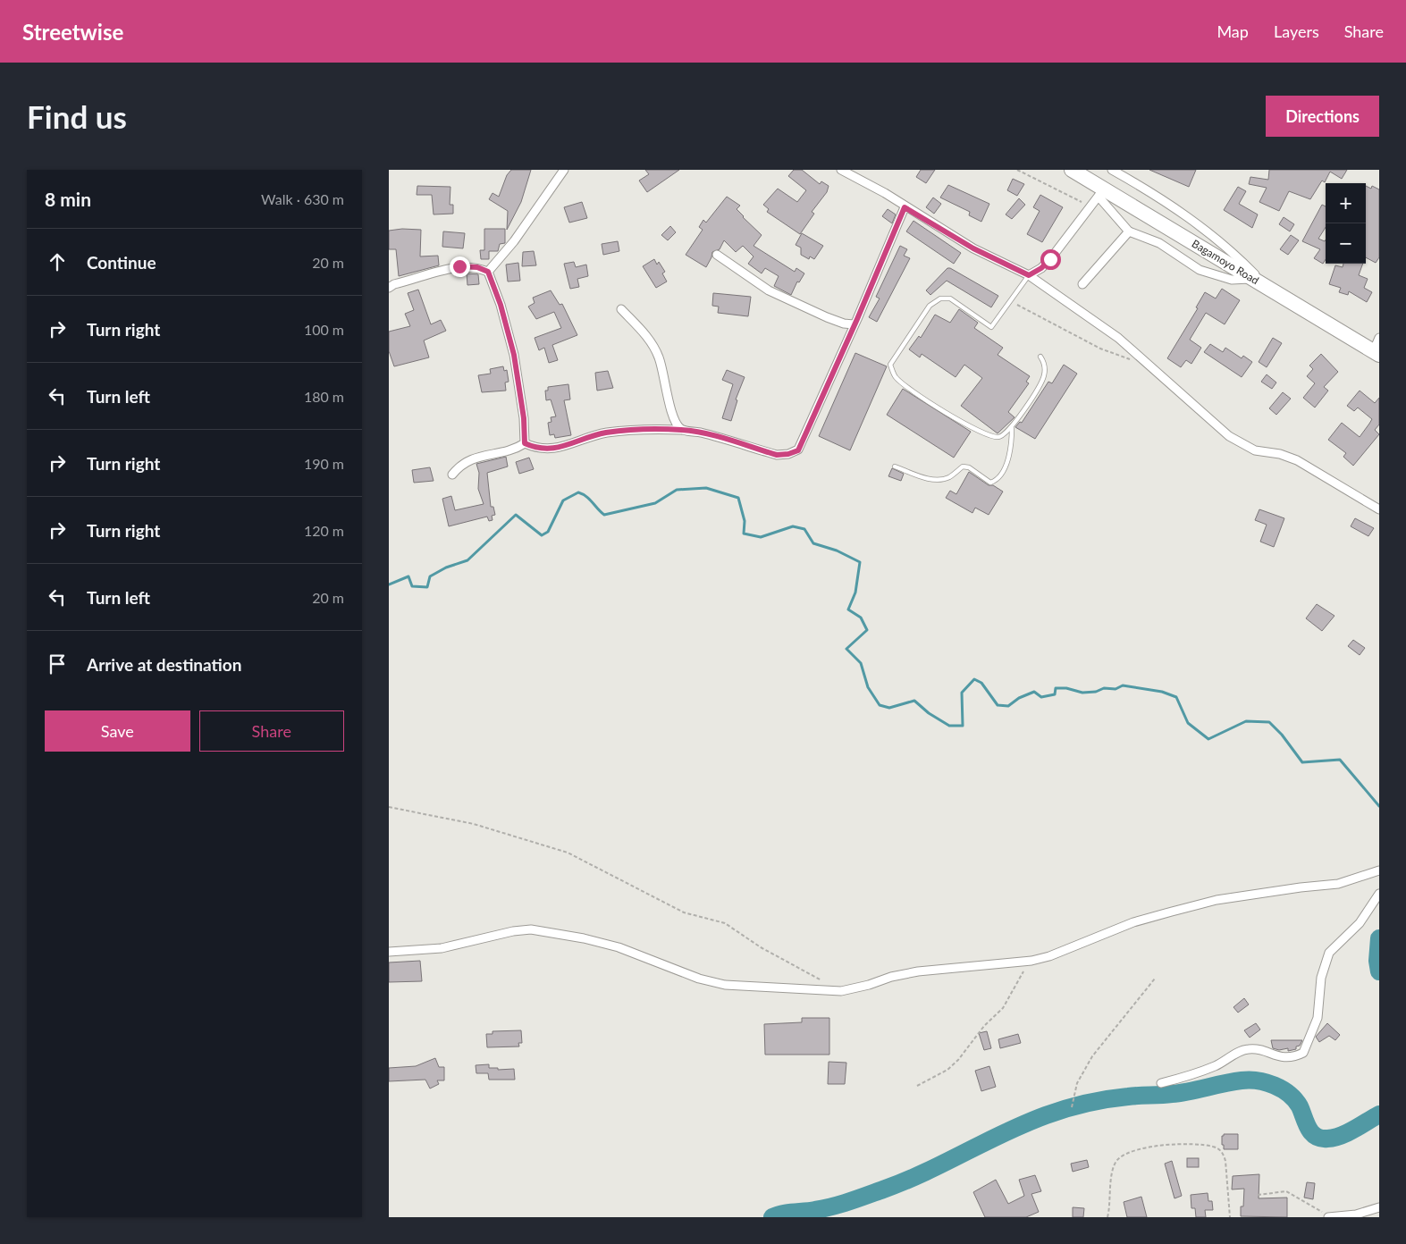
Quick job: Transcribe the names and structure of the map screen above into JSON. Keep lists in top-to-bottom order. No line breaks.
{"streets":{"highway":["Bagamoyo Road"]},"page":{"header":"Streetwise","nav":["Map","Layers","Share"],"buttons":["Directions",["Save","Share"]],"title":"Find us","heading":["8 min","Walk · 630 m"],"map_buttons":["+","−"],"list":[["Continue","20 m"],["Turn right","100 m"],["Turn left","180 m"],["Turn right","190 m"],["Turn right","120 m"],["Turn left","20 m"],"Arrive at destination"]}}
